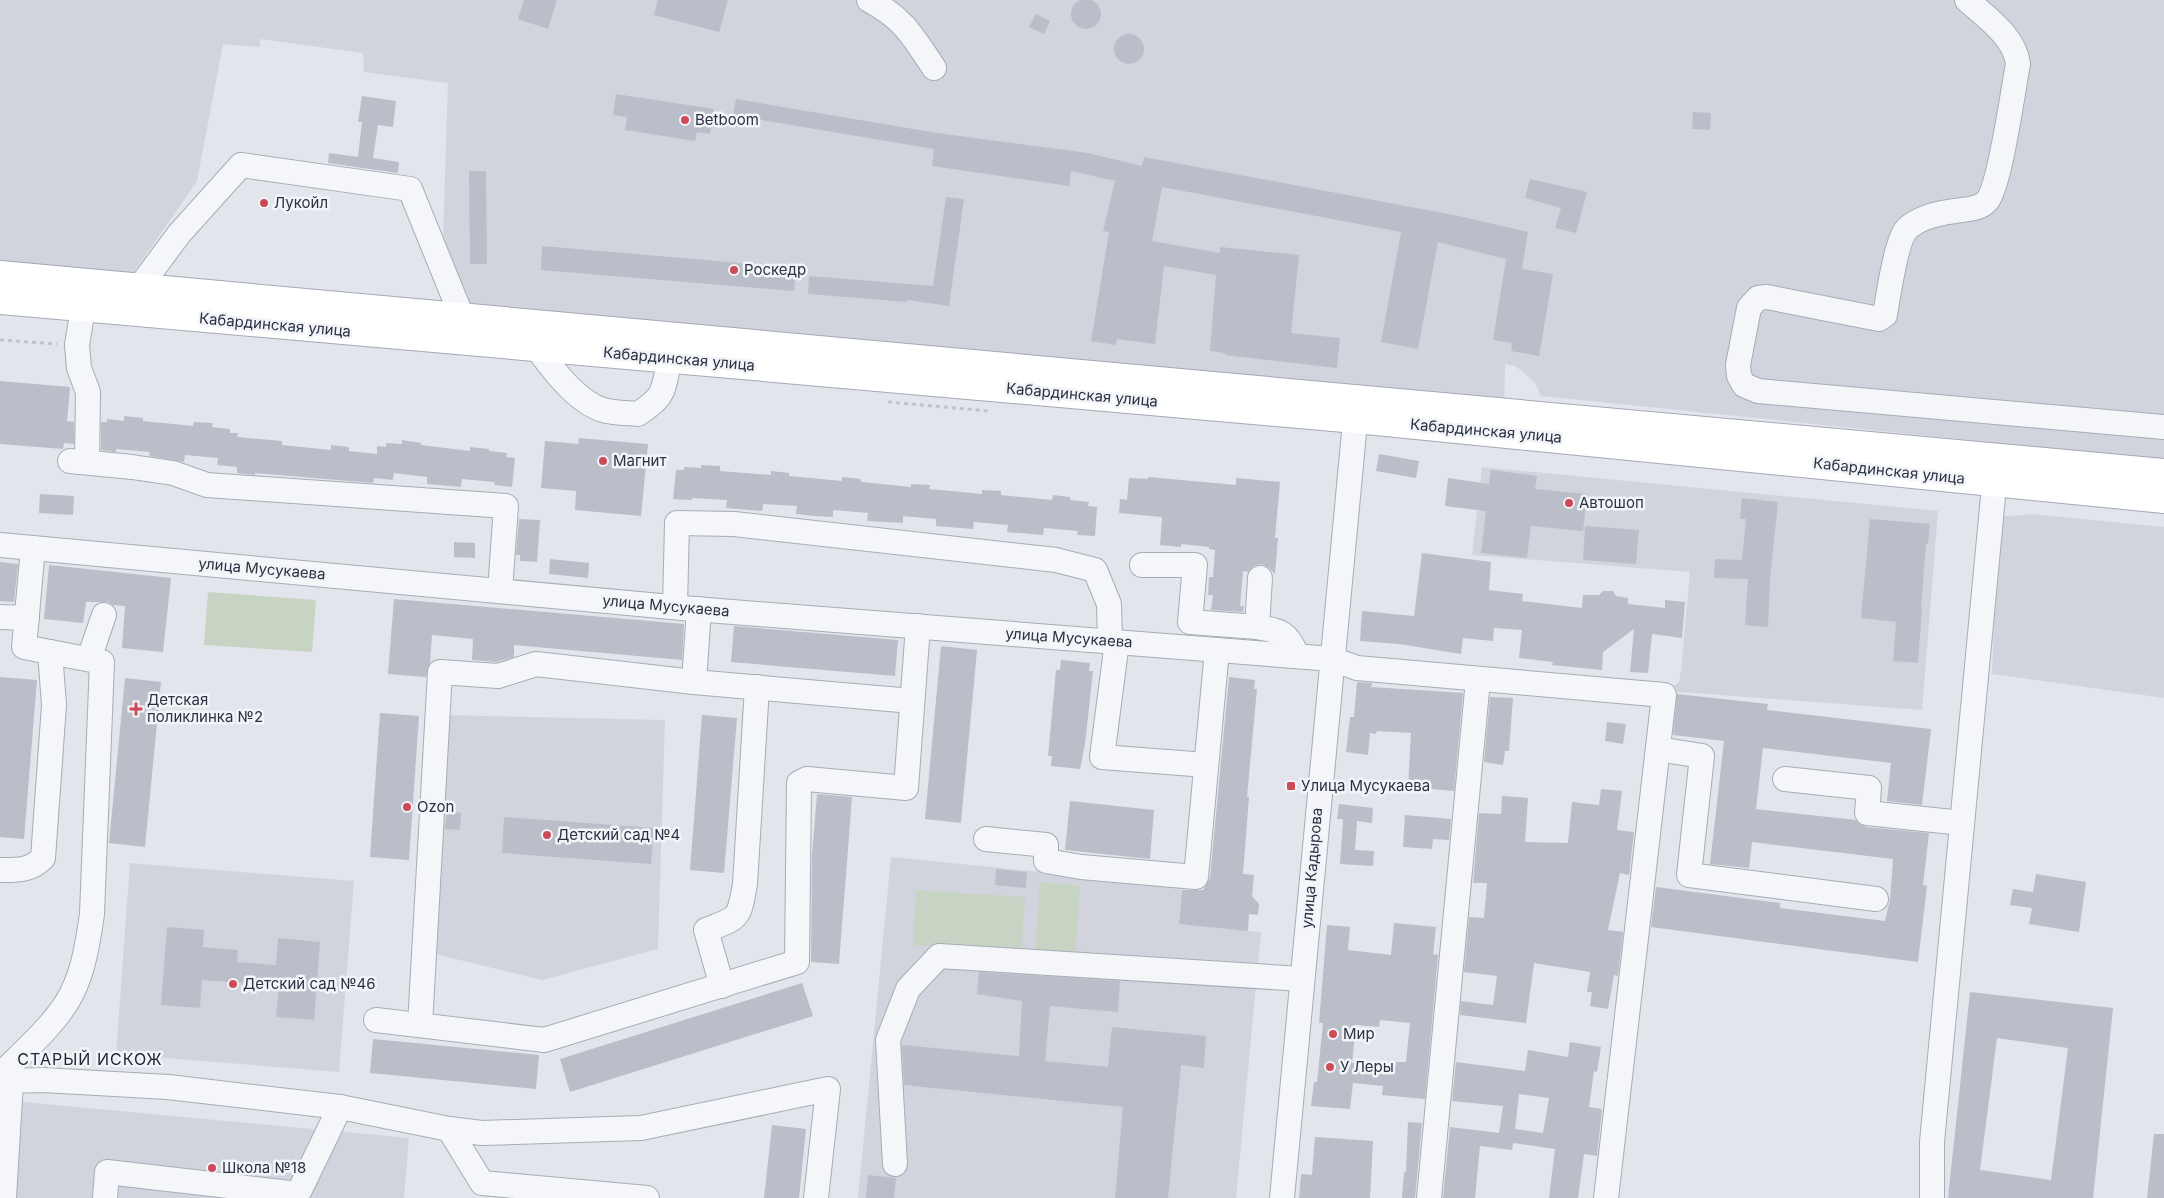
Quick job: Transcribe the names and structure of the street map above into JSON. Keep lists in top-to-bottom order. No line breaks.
{"streets":{"main road":["Кабардинская улица"],"street":["улица Мусукаева","улица Кадырова"]},"crossings":[["Кабардинская улица","улица Кадырова"],["улица Мусукаева","улица Кадырова"]],"districts":["СТАРЫЙ ИСКОЖ"],"places":{"other":["Betboom","Лукойл","Роскедр","Магнит","Автошоп","Ozon","Детский сад №4","Детский сад №46","Мир","У Леры","Школа №18"],"health":["Детская поликлинка №2"],"transit":["Улица Мусукаева"]}}
